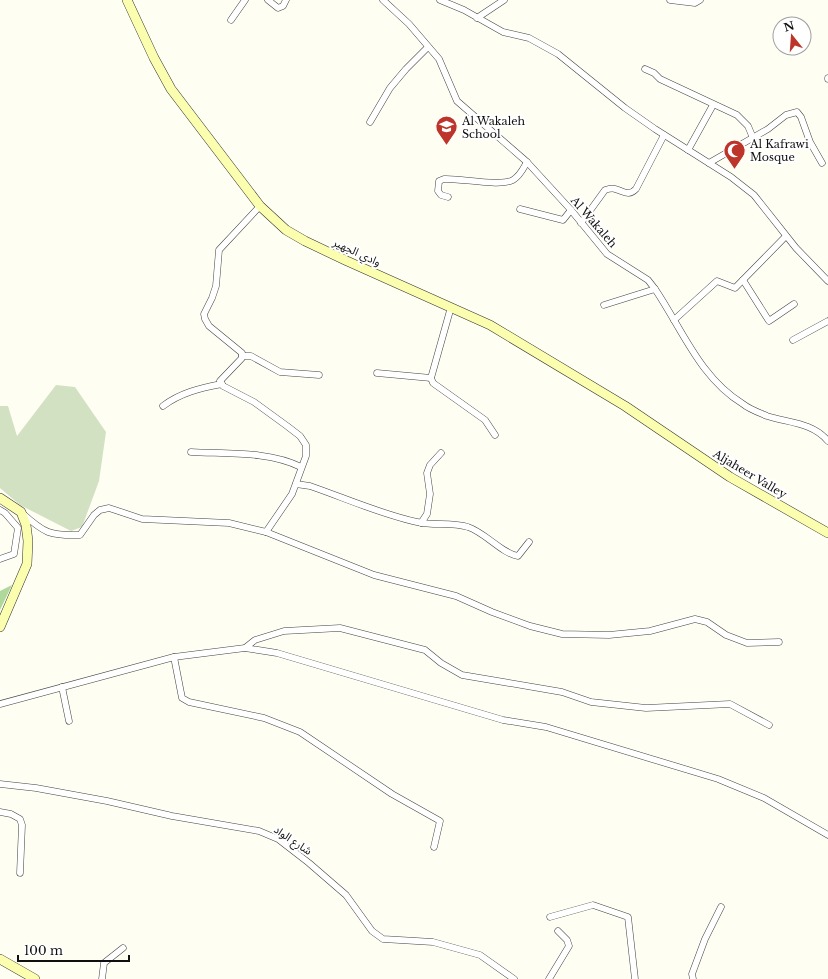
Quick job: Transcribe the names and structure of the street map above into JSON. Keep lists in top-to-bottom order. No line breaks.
{"streets":{"street":["Al Wakaleh","وادي الجهير","Aljaheer Valley","شارع الواد"]},"crossings":[["وادي الجهير","Aljaheer Valley"]],"places":{"school or university":["Al Wakaleh School"],"mosque":["Al Kafrawi Mosque"]},"scale_bar":"100 m","north":"top"}
